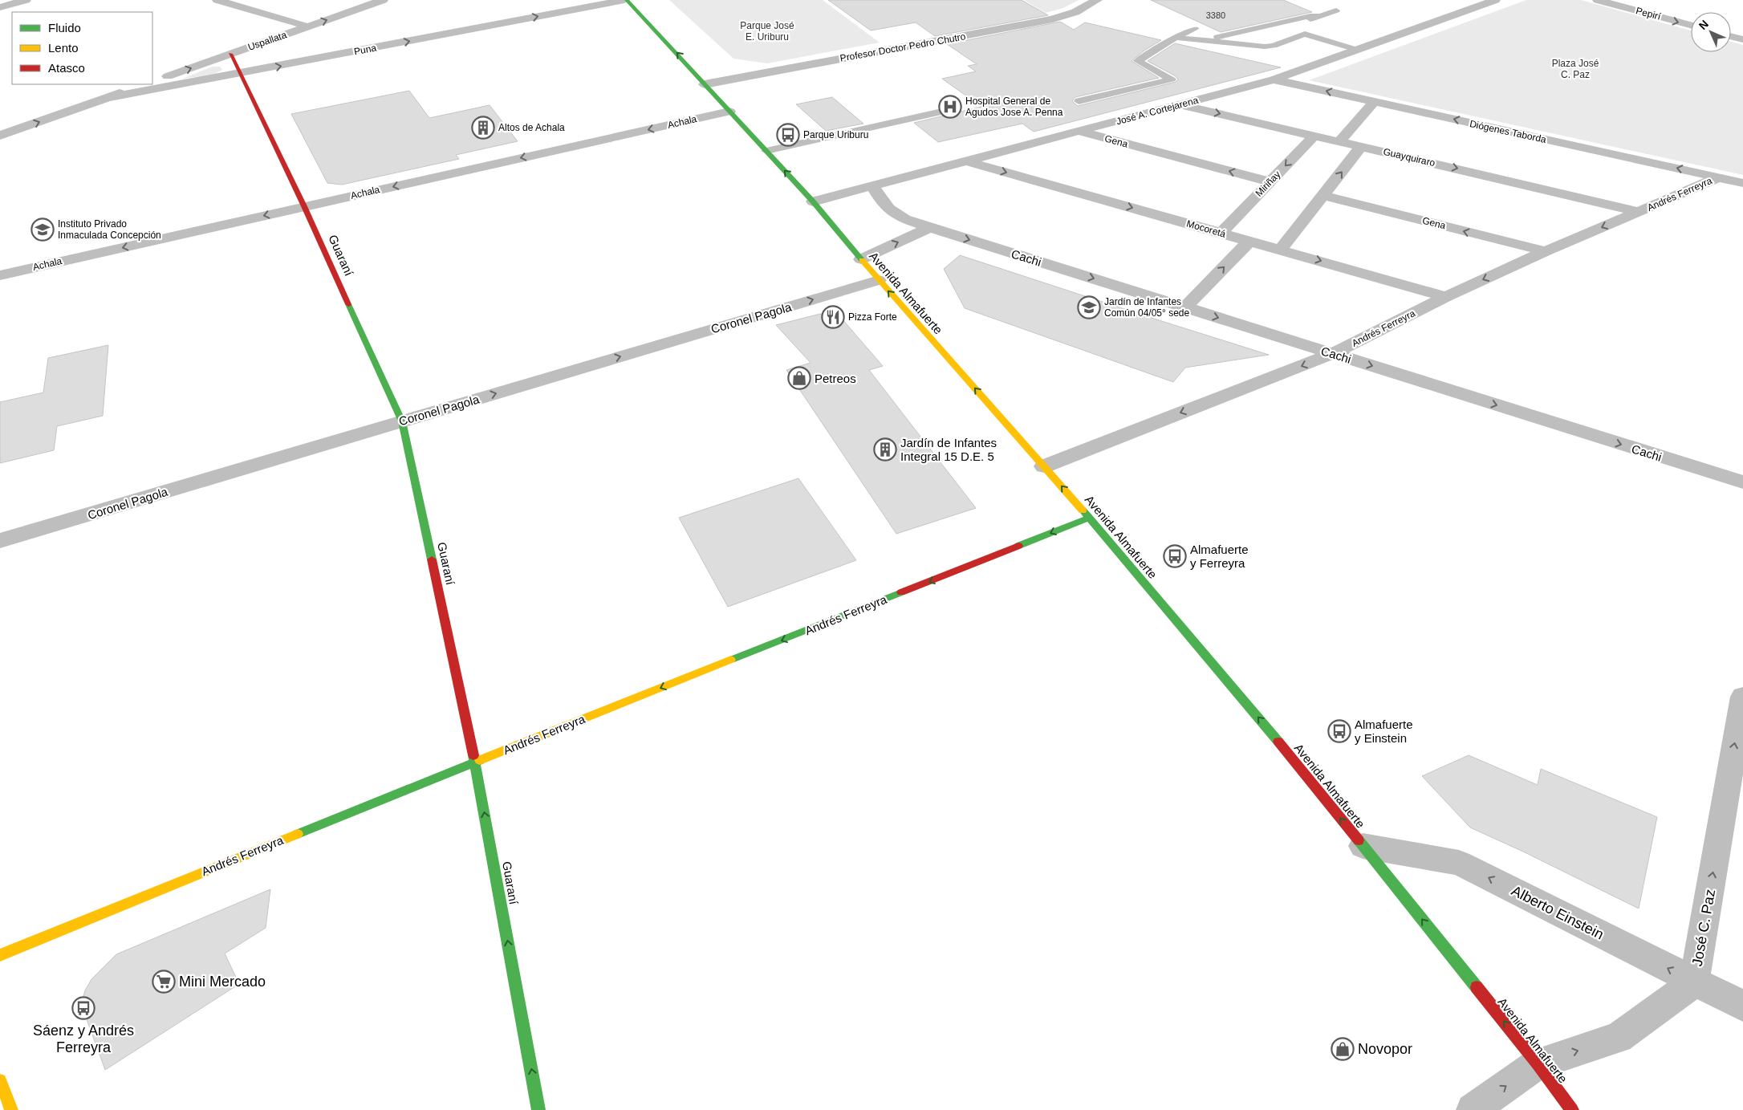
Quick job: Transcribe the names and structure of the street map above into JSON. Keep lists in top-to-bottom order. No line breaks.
{"streets":{"street":["Pepirí","Uspallata","Profesor Doctor Pedro Chutro","Puna","José A. Cortejarena","Achala","Diógenes Taborda","Gena","Guayquiraro","Miriñay","Andrés Ferreyra","Mocoretá","Guaraní","Cachi","Avenida Almafuerte","Coronel Pagola","Alberto Einstein","José C. Paz"]},"crossings":[["Uspallata","Guaraní"],["Profesor Doctor Pedro Chutro","Avenida Almafuerte"],["Puna","Guaraní"],["José A. Cortejarena","Diógenes Taborda"],["José A. Cortejarena","Gena"],["José A. Cortejarena","Guayquiraro"],["José A. Cortejarena","Mocoretá"],["José A. Cortejarena","Cachi"],["José A. Cortejarena","Avenida Almafuerte"],["Achala","Guaraní"],["Achala","Avenida Almafuerte"],["Diógenes Taborda","Andrés Ferreyra"],["Gena","Miriñay"],["Gena","Andrés Ferreyra"],["Guayquiraro","Miriñay"],["Guayquiraro","Andrés Ferreyra"],["Miriñay","Mocoretá"],["Andrés Ferreyra","Mocoretá"],["Andrés Ferreyra","Guaraní"],["Andrés Ferreyra","Cachi"],["Andrés Ferreyra","Avenida Almafuerte"],["Guaraní","Coronel Pagola"],["Avenida Almafuerte","Coronel Pagola"],["Avenida Almafuerte","Alberto Einstein"],["Avenida Almafuerte","José C. Paz"],["Alberto Einstein","José C. Paz"]],"one_way":["Pepirí","Uspallata","Puna","Achala","Diógenes Taborda","Gena","Guayquiraro","Andrés Ferreyra","Mocoretá","Cachi","Avenida Almafuerte","Coronel Pagola","Alberto Einstein","José C. Paz"],"parks":["Parque José E. Uriburu","Plaza José C. Paz"],"places":{"hospital":["Hospital General de Agudos Jose A. Penna"],"building":["Altos de Achala","Jardín de Infantes Integral 15 D.E. 5"],"bus stop":["Parque Uriburu","Almafuerte y Ferreyra","Almafuerte y Einstein","Sáenz y Andrés Ferreyra"],"school or university":["Instituto Privado Inmaculada Concepción","Jardín de Infantes Común 04/05° sede"],"restaurant":["Pizza Forte"],"shop":["Petreos","Novopor"],"supermarket":["Mini Mercado"]},"house_numbers":["3380"],"legend":["Fluido","Lento","Atasco"],"north":"top left"}
